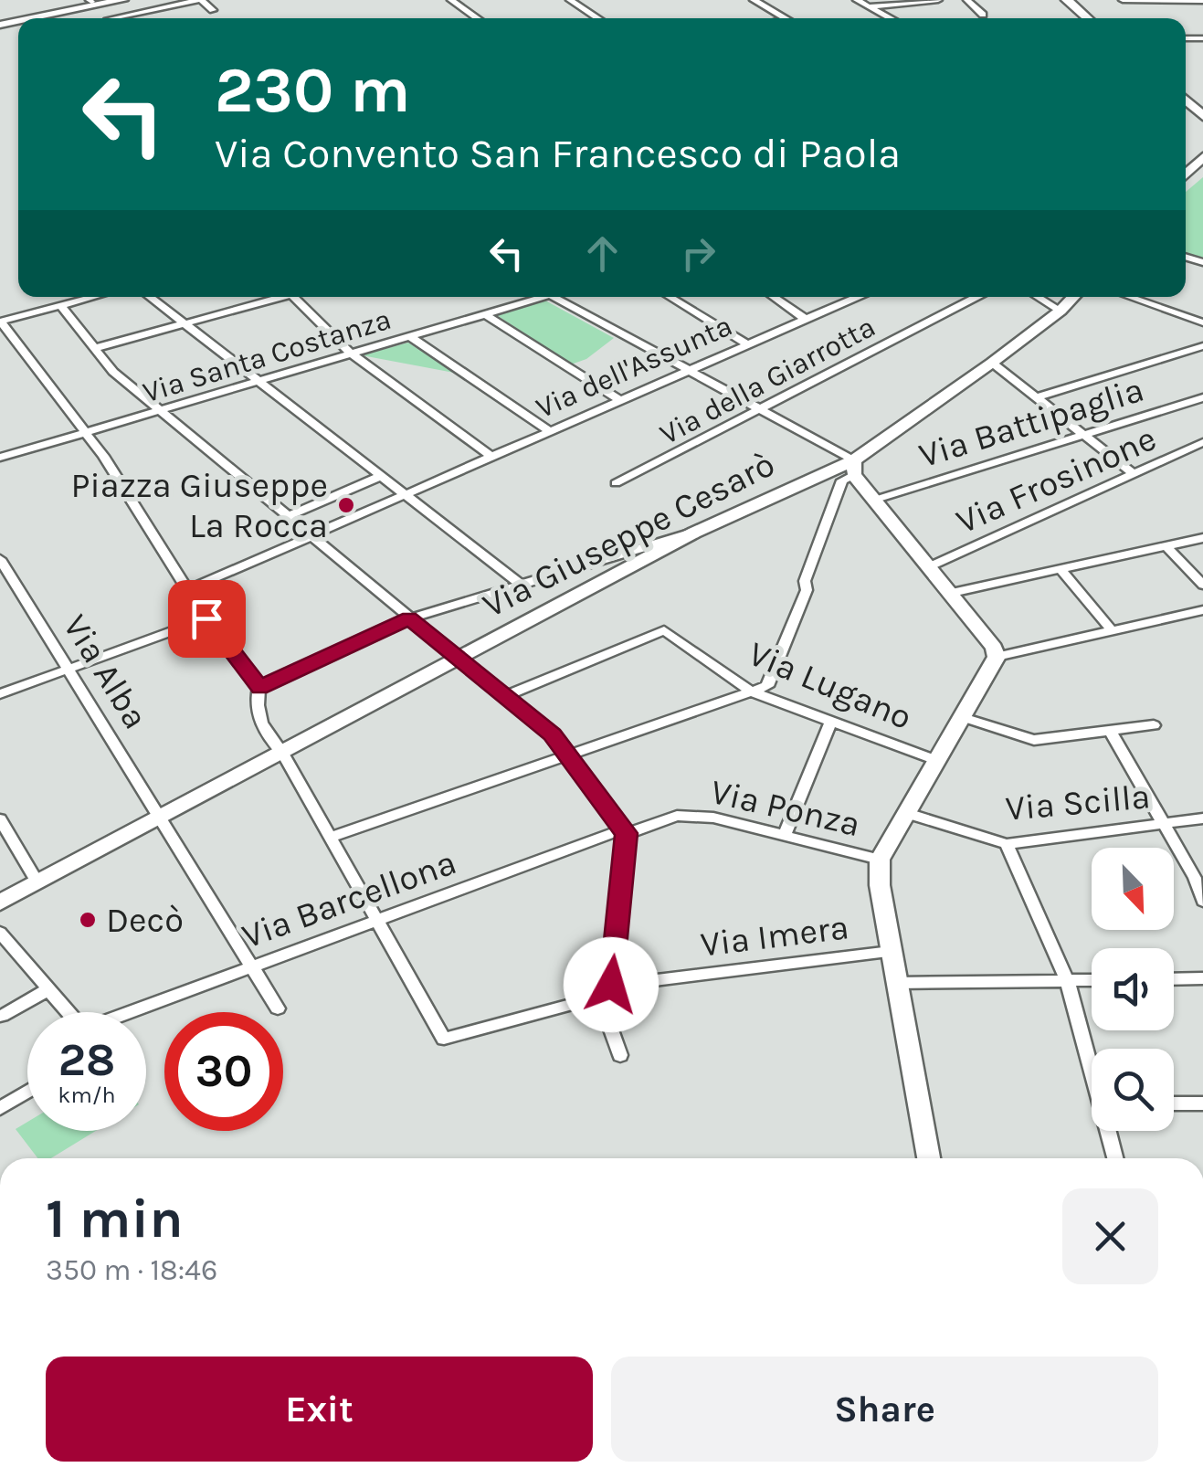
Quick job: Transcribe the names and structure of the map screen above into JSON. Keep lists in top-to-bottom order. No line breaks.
{"streets":{"street":["Via Santa Costanza","Via dell'Assunta","Via della Giarrotta","Via Battipaglia","Via Frosinone","Via Giuseppe Cesarò","Via Alba","Via Lugano","Via Scilla","Via Ponza","Via Barcellona","Via Imera"]},"crossings":[["Via Giuseppe Cesarò","Via Alba"],["Via Ponza","Via Barcellona"],["Via Barcellona","Via Imera"]],"places":["Piazza Giuseppe La Rocca","Decò"],"north":"bottom right","page":{"turn":["230 m","Via Convento San Francesco di Paola"],"speed":"28 km/h","limit":"30","heading":["1 min","350 m · 18:46"],"buttons":["Exit","Share"]}}
